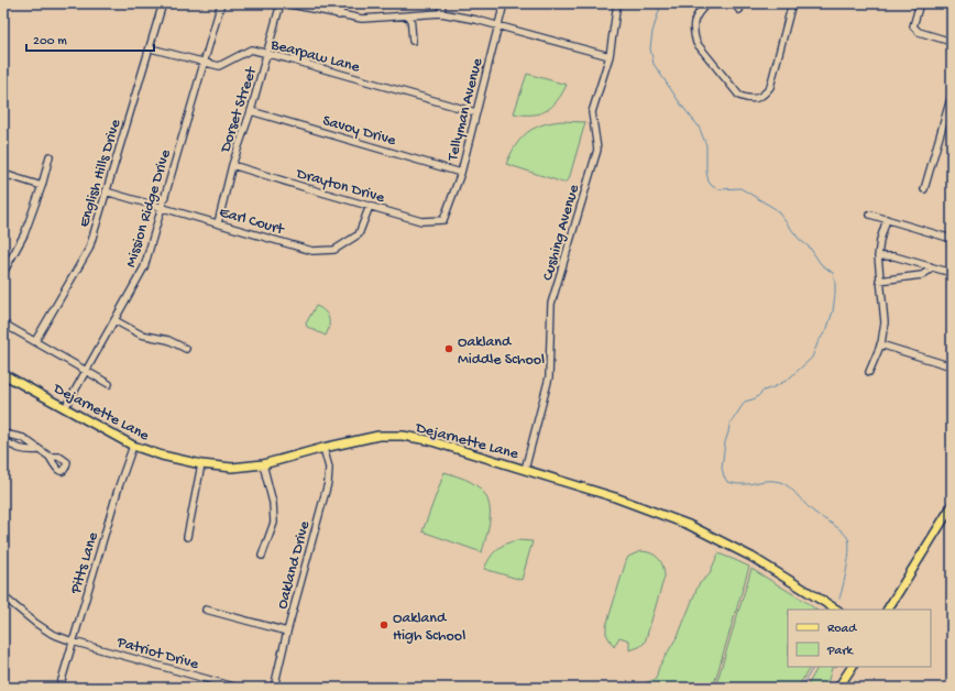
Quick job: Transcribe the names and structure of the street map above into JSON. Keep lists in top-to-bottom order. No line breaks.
{"streets":{"main road":["Dejarnette Lane"],"street":["Bearpaw Lane","Dorset Street","Tellyman Avenue","Savoy Drive","English Hills Drive","Drayton Drive","Mission Ridge Drive","Earl Court","Cushing Avenue","Pitts Lane","Oakland Drive","Patriot Drive"]},"crossings":[["Bearpaw Lane","Dorset Street"],["Bearpaw Lane","Tellyman Avenue"],["Bearpaw Lane","English Hills Drive"],["Bearpaw Lane","Mission Ridge Drive"],["Dorset Street","Savoy Drive"],["Dorset Street","Drayton Drive"],["Dorset Street","Earl Court"],["Tellyman Avenue","Savoy Drive"],["Tellyman Avenue","Drayton Drive"],["English Hills Drive","Earl Court"],["Drayton Drive","Earl Court"],["Mission Ridge Drive","Earl Court"],["Mission Ridge Drive","Dejarnette Lane"],["Cushing Avenue","Dejarnette Lane"],["Dejarnette Lane","Pitts Lane"],["Dejarnette Lane","Oakland Drive"],["Pitts Lane","Patriot Drive"]],"places":["Oakland Middle School","Oakland High School"],"legend":["Road","Park"],"scale_bar":"200 m"}
